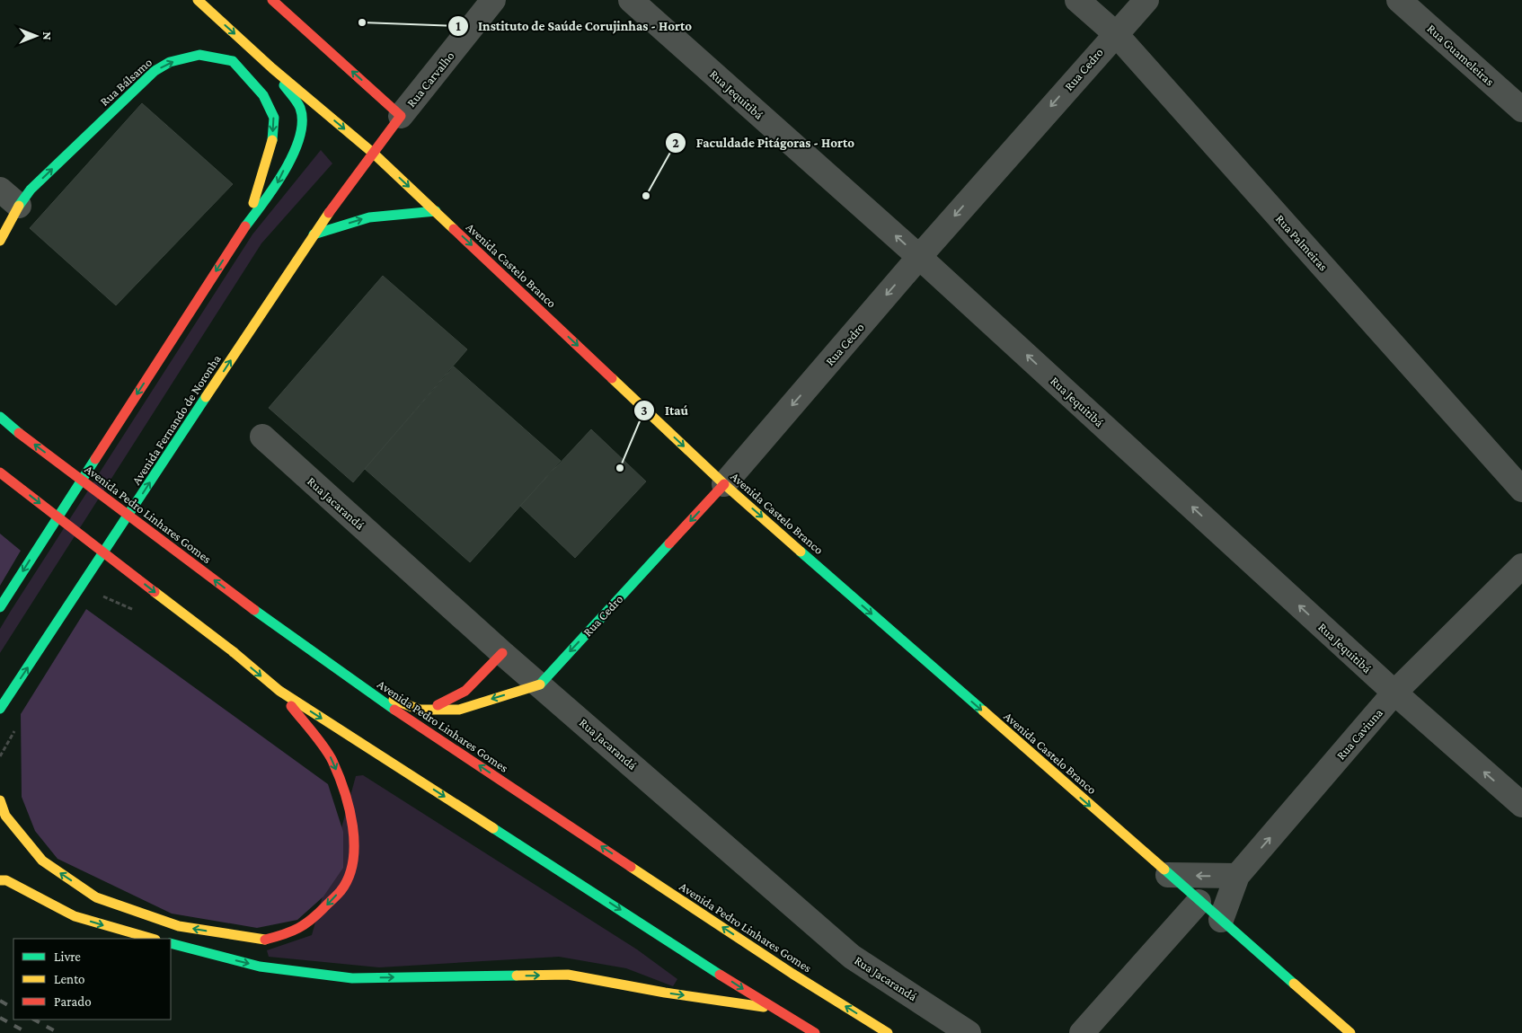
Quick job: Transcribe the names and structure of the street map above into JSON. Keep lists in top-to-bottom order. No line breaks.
{"streets":{"main road":["Rua Cedro","Rua Bálsamo","Avenida Castelo Branco","Avenida Fernando de Noronha","Avenida Pedro Linhares Gomes"],"street":["Rua Guameleiras","Rua Carvalho","Rua Jequitibá","Rua Palmeiras","Rua Jacarandá","Rua Caviuna"]},"crossings":[["Rua Cedro","Rua Jequitibá"],["Rua Cedro","Rua Palmeiras"],["Rua Cedro","Avenida Castelo Branco"],["Rua Cedro","Rua Jacarandá"],["Rua Carvalho","Avenida Fernando de Noronha"],["Rua Jequitibá","Rua Caviuna"],["Avenida Castelo Branco","Avenida Fernando de Noronha"],["Avenida Castelo Branco","Rua Caviuna"]],"one_way":["Rua Cedro","Rua Jequitibá","Avenida Castelo Branco","Rua Caviuna"],"places":["Instituto de Saúde Corujinhas - Horto","Faculdade Pitágoras - Horto","Itaú"],"legend":["Livre","Lento","Parado"],"north":"right"}
